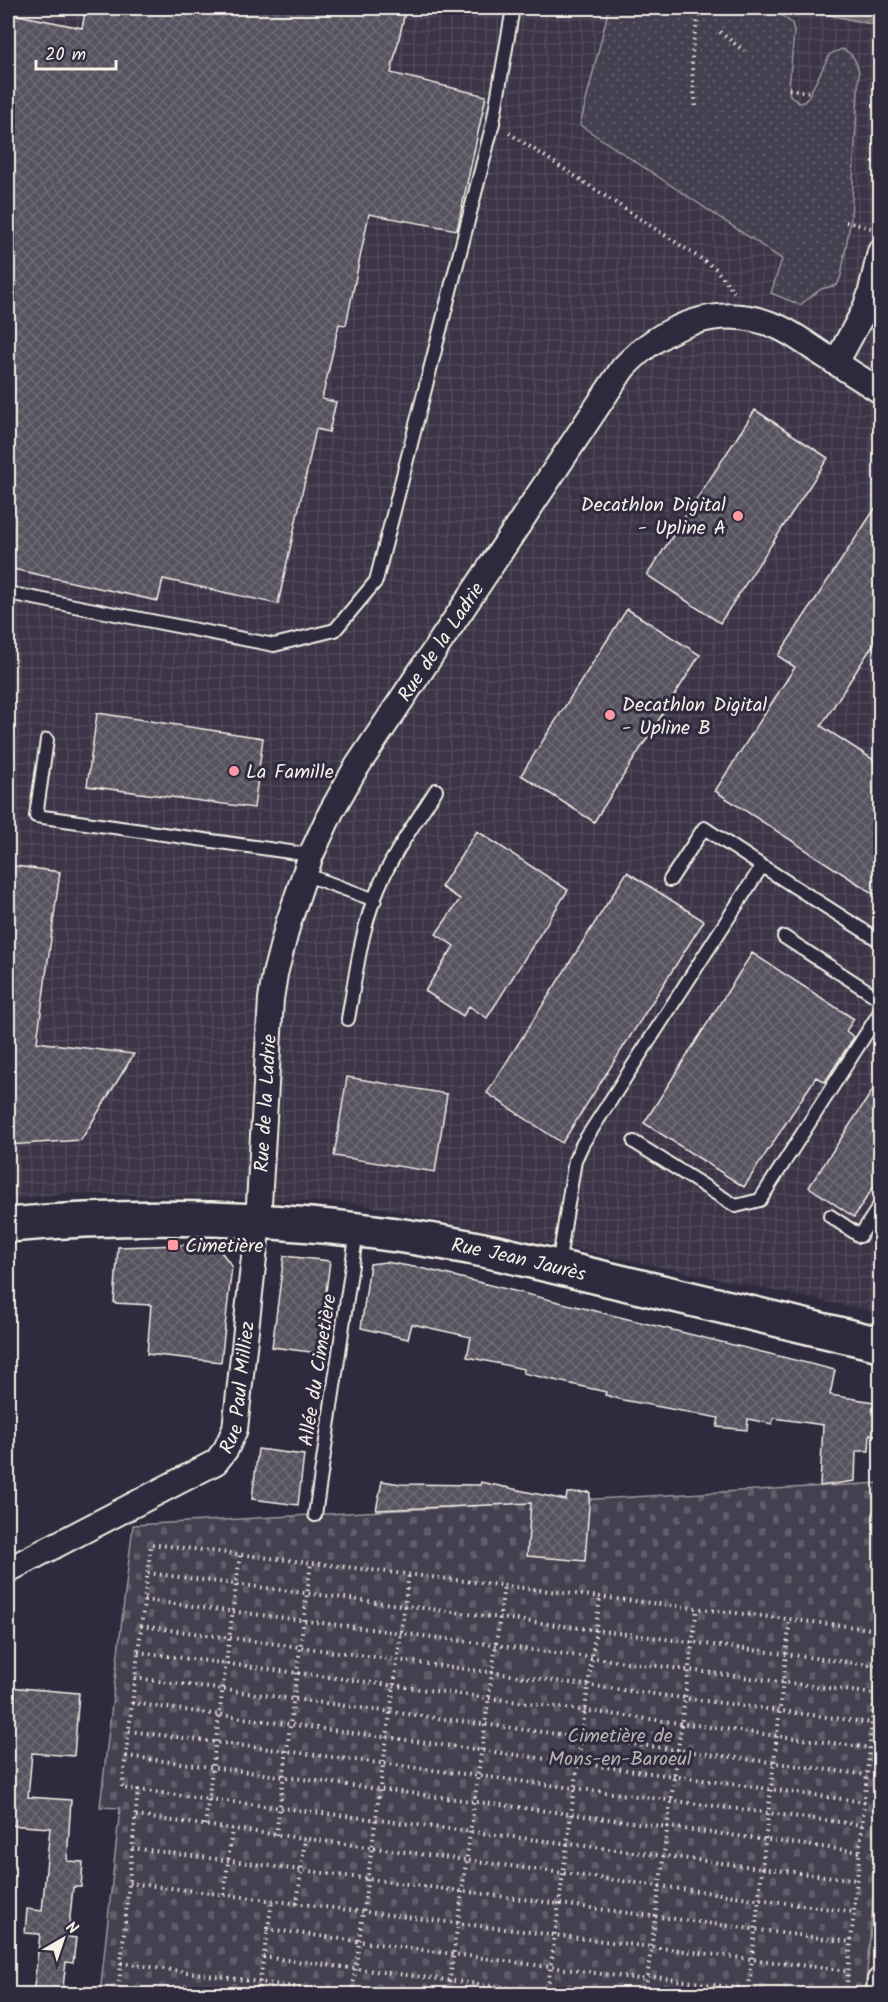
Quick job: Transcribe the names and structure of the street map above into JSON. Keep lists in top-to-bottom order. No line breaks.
{"streets":{"street":["Rue de la Ladrie","Rue Jean Jaurès","Rue Paul Milliez"],"lane":["Allée du Cimetière"]},"crossings":[["Rue de la Ladrie","Rue Jean Jaurès"],["Rue de la Ladrie","Rue Paul Milliez"],["Rue Jean Jaurès","Allée du Cimetière"],["Rue Jean Jaurès","Rue Paul Milliez"]],"parks":["Cimetière de Mons-en-Baroeul"],"places":{"other":["Decathlon Digital - Upline A","Decathlon Digital - Upline B","La Famille"],"transit":["Cimetière"]},"scale_bar":"20 m","north":"top right"}
